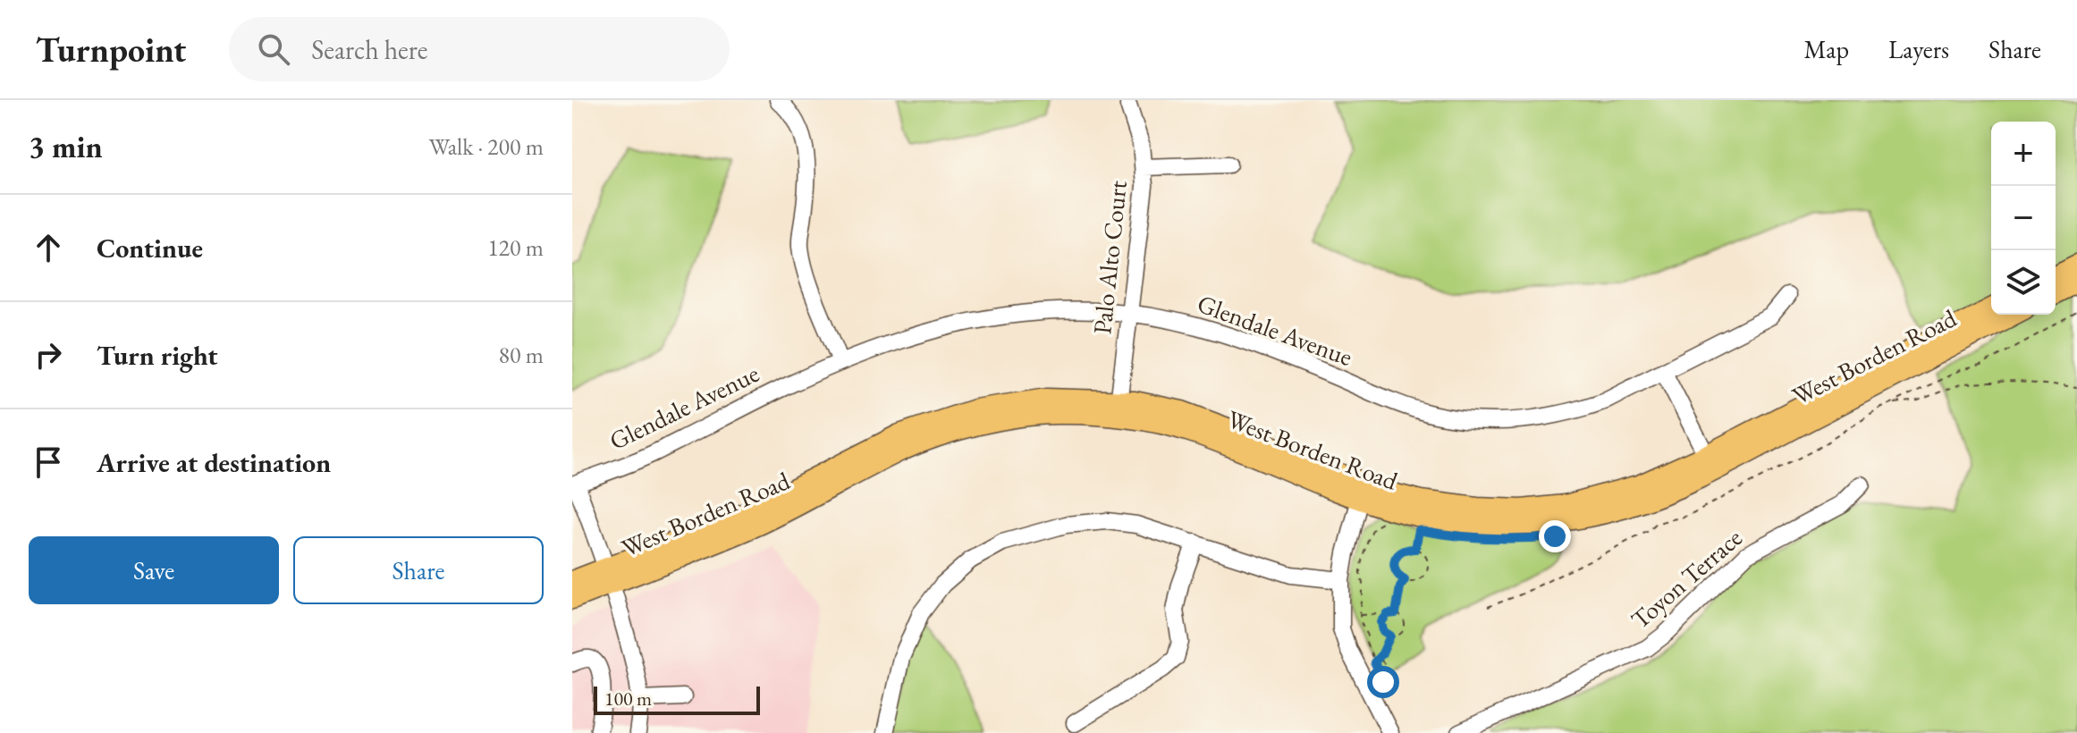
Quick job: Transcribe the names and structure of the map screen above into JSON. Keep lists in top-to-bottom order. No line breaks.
{"streets":{"main road":["West Borden Road"],"street":["Palo Alto Court","Glendale Avenue","Toyon Terrace"]},"crossings":[["Palo Alto Court","Glendale Avenue"],["Palo Alto Court","West Borden Road"]],"scale_bar":"100 m","page":{"header":"Turnpoint","search":"Search here","nav":["Map","Layers","Share"],"heading":["3 min","Walk · 200 m"],"map_buttons":["+","−"],"list":[["Continue","120 m"],["Turn right","80 m"],"Arrive at destination"],"buttons":["Save","Share"],"scale":"100 m"}}
